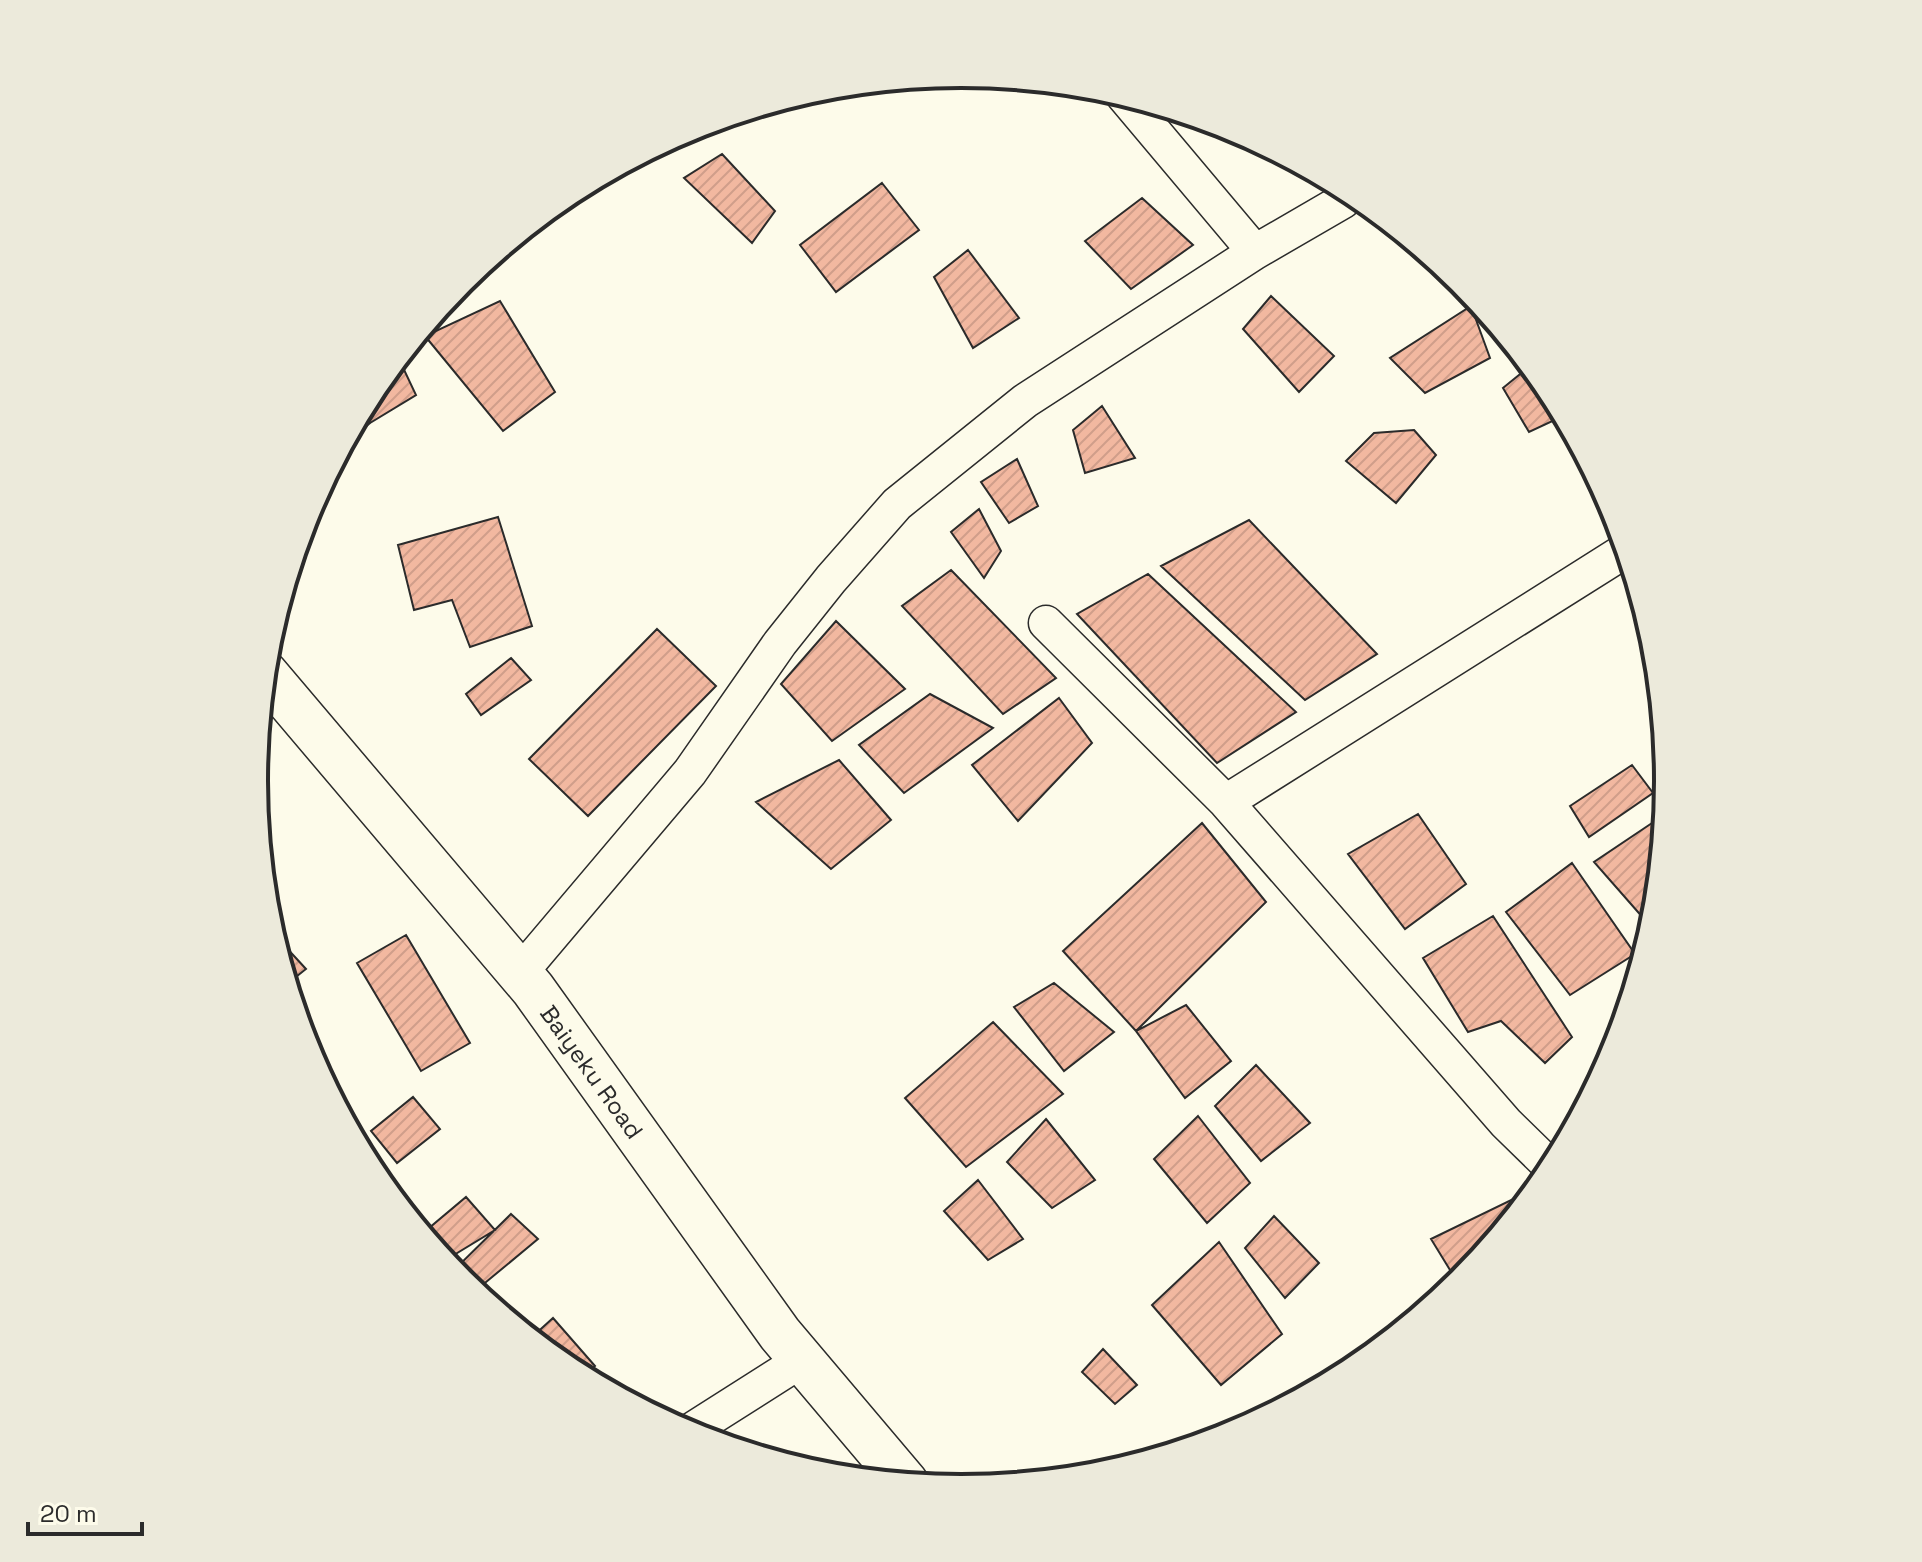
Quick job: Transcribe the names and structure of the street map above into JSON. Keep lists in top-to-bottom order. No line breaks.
{"streets":{"main road":["Baiyeku Road"]},"scale_bar":"20 m"}
